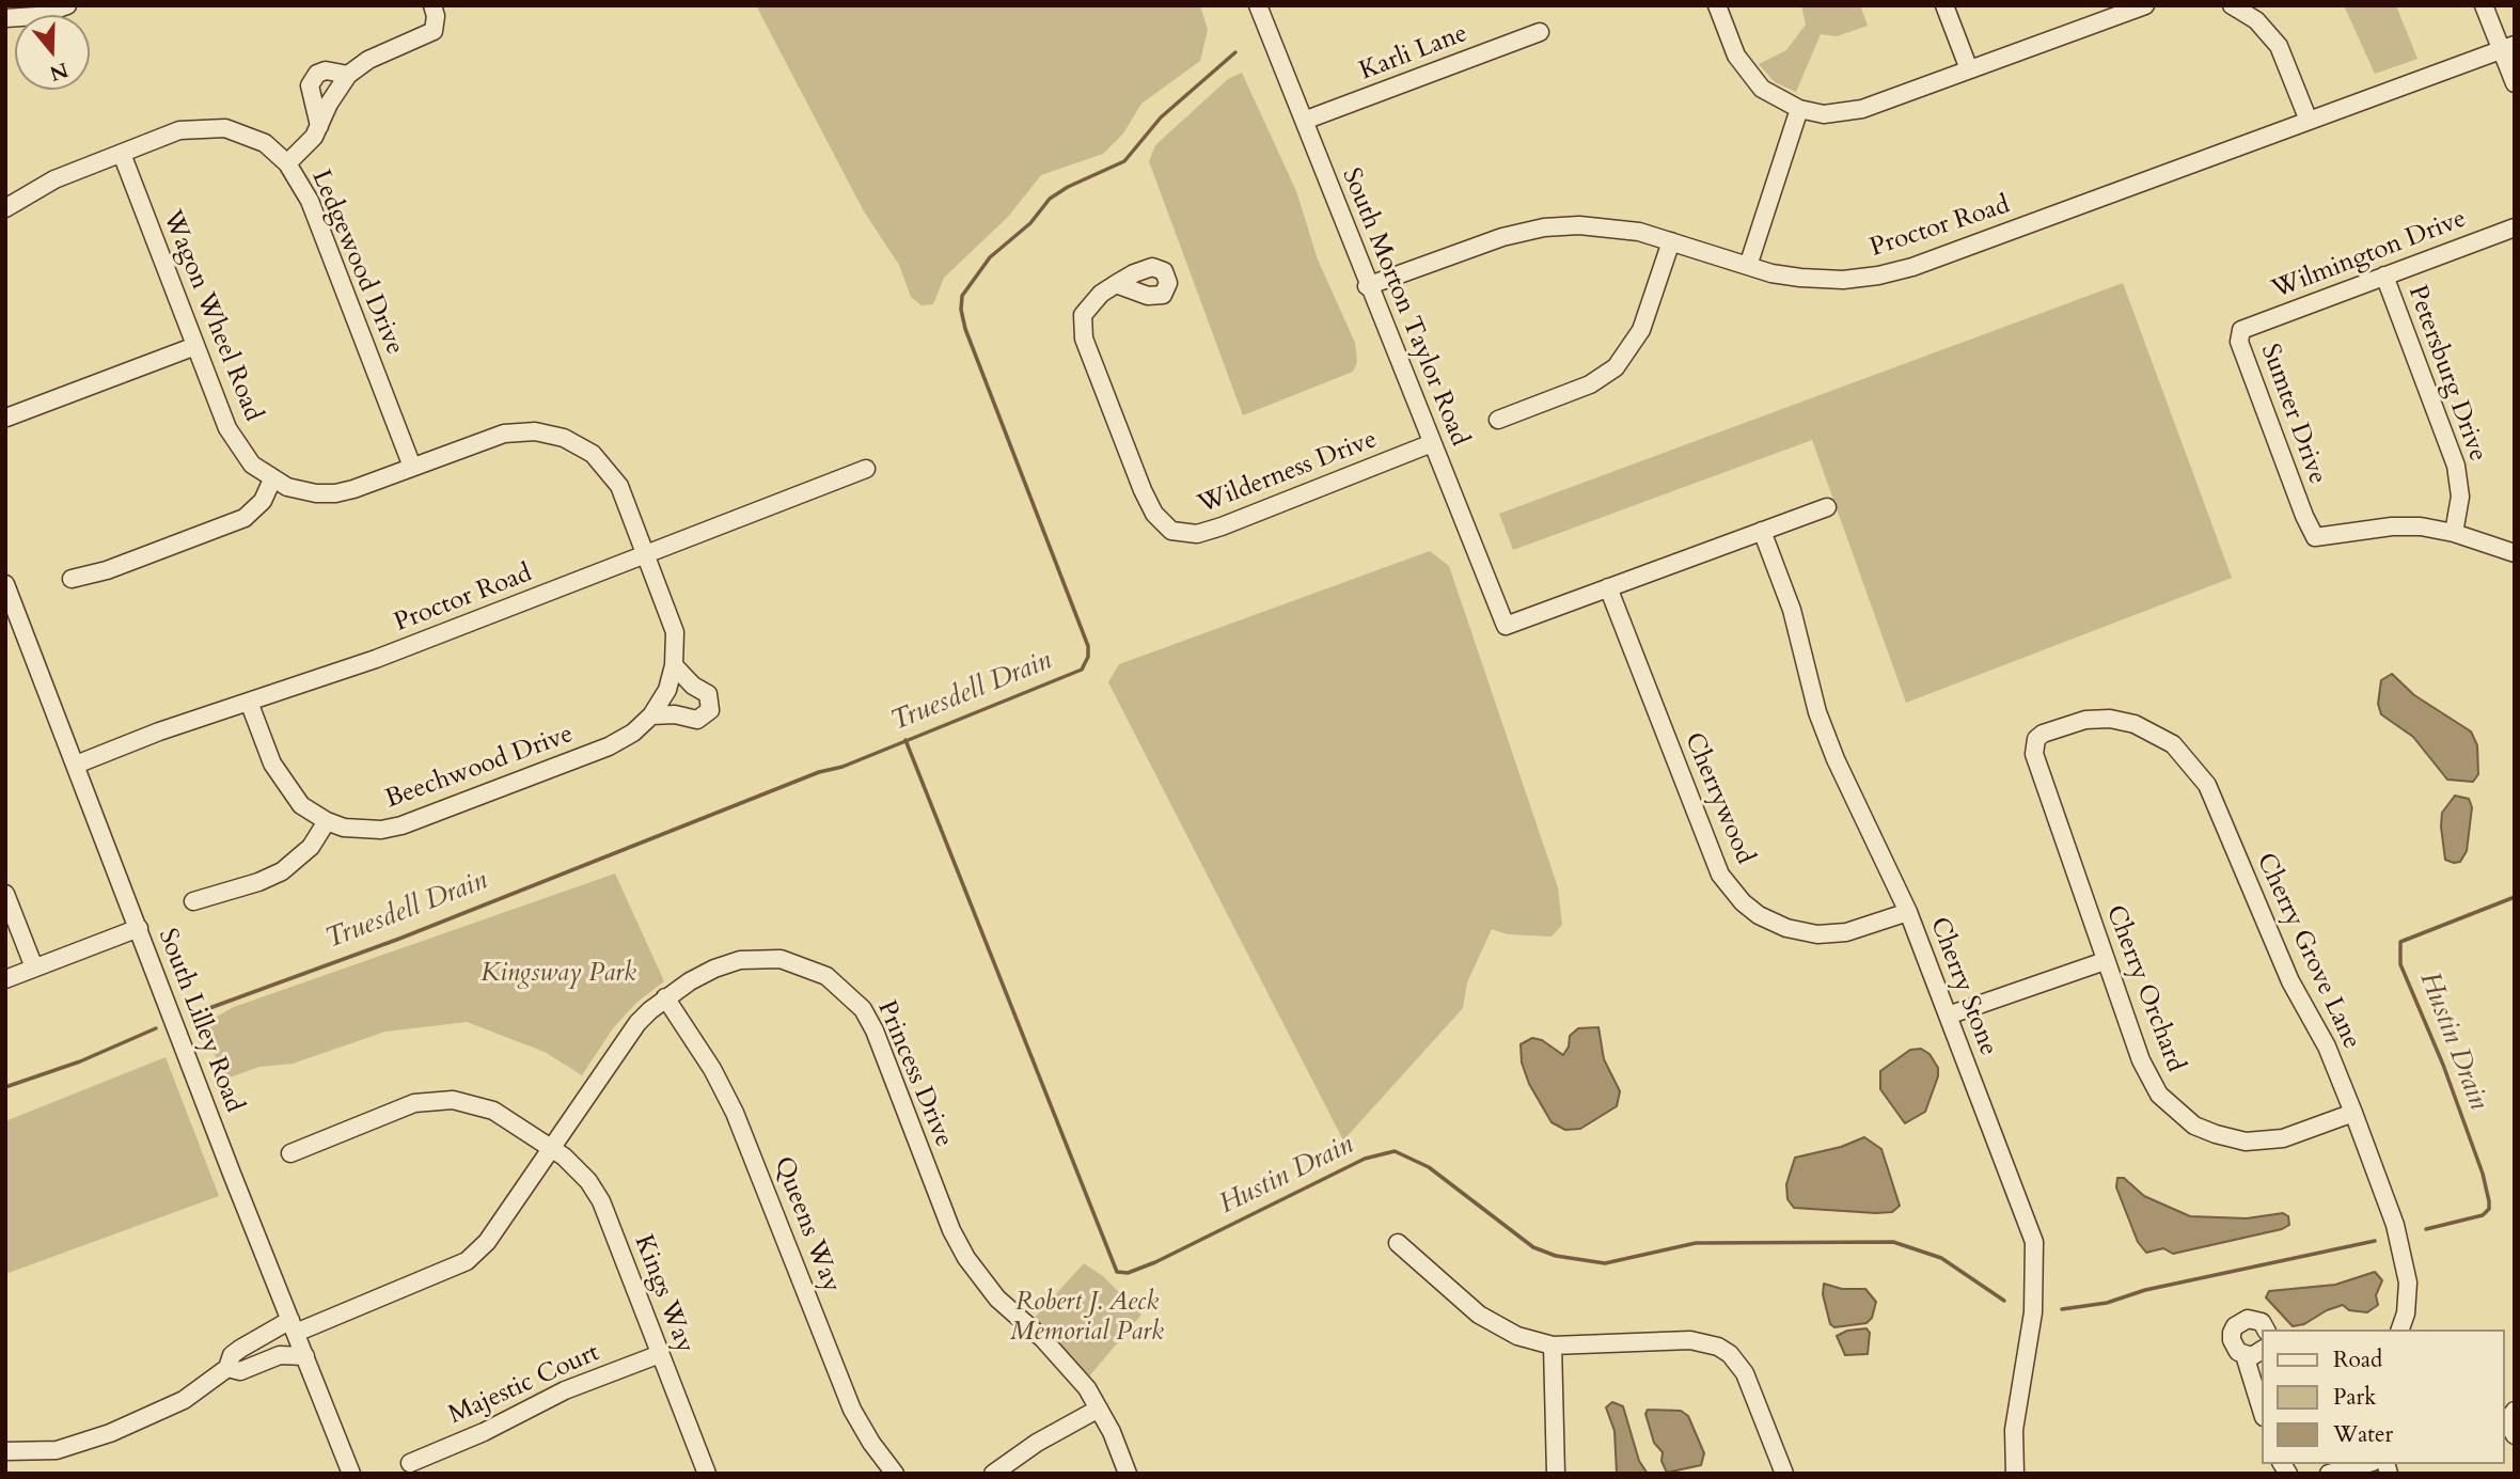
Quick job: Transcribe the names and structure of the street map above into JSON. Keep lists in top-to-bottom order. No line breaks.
{"streets":{"street":["Karli Lane","Proctor Road","Wilmington Drive","Ledgewood Drive","South Morton Taylor Road","Wagon Wheel Road","Petersburg Drive","Sumter Drive","Wilderness Drive","Beechwood Drive","Cherrywood","Cherry Grove Lane","Cherry Stone","Cherry Orchard","South Lilley Road","Princess Drive","Queens Way","Kings Way","Majestic Court"]},"crossings":[["Karli Lane","South Morton Taylor Road"],["Proctor Road","South Morton Taylor Road"],["Proctor Road","Wagon Wheel Road"],["Proctor Road","Beechwood Drive"],["Proctor Road","South Lilley Road"],["Wilmington Drive","Petersburg Drive"],["Wilmington Drive","Sumter Drive"],["Ledgewood Drive","Wagon Wheel Road"],["South Morton Taylor Road","Wilderness Drive"],["South Morton Taylor Road","Cherrywood"],["Wagon Wheel Road","Beechwood Drive"],["Petersburg Drive","Sumter Drive"],["Cherrywood","Cherry Stone"],["Cherry Grove Lane","Cherry Orchard"],["South Lilley Road","Princess Drive"],["Princess Drive","Queens Way"],["Princess Drive","Kings Way"],["Kings Way","Majestic Court"]],"water":["Truesdell Drain","Hustin Drain"],"parks":["Kingsway Park","Robert J. Aeck Memorial Park"],"legend":["Road","Park","Water"],"north":"bottom"}
